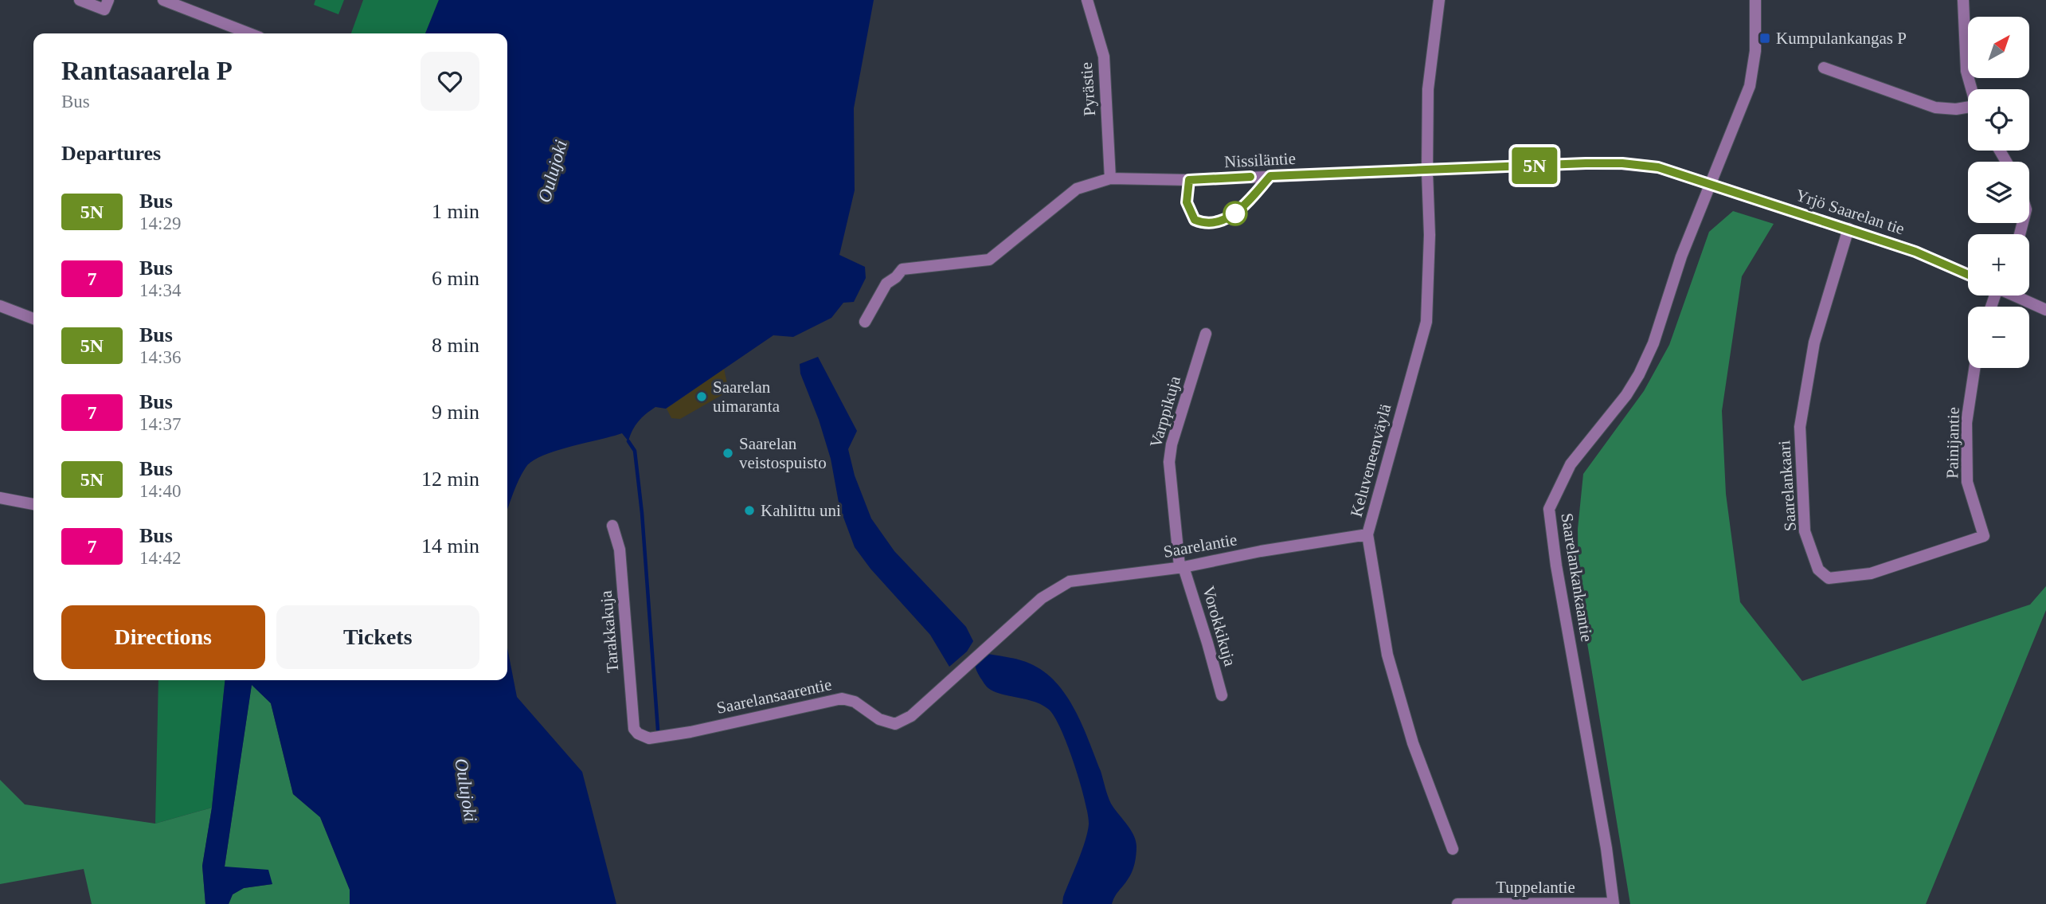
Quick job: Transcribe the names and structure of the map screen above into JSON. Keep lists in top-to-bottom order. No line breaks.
{"streets":{"street":["Pyrästie","Nissiläntie","Yrjö Saarelan tie","Varppikuja","Painijantie","Keluveneenväylä","Saarelankaari","Saarelantie","Saarelankankaantie","Vorokkikuja","Tarakkakuja","Saarelansaarentie","Tuppelantie"]},"crossings":[["Pyrästie","Nissiläntie"],["Nissiläntie","Yrjö Saarelan tie"],["Nissiläntie","Keluveneenväylä"],["Nissiläntie","Saarelankankaantie"],["Yrjö Saarelan tie","Saarelankaari"],["Yrjö Saarelan tie","Saarelankankaantie"],["Varppikuja","Saarelantie"],["Varppikuja","Vorokkikuja"],["Painijantie","Saarelankaari"],["Keluveneenväylä","Saarelantie"],["Saarelantie","Vorokkikuja"],["Saarelantie","Saarelansaarentie"],["Saarelankankaantie","Tuppelantie"],["Tarakkakuja","Saarelansaarentie"]],"water":["Oulujoki"],"places":{"transit":["Kumpulankangas P"],"other":["Saarelan uimaranta","Saarelan veistospuisto","Kahlittu uni"]},"lines":["bus line 5N"],"north":"top right","page":{"on_map":"5N","map_buttons":["+","−"],"heading":[["Rantasaarela P","Bus"],"Departures"],"list":[{"mark":"5N","name":"Bus","note":"14:29","value":"1 min"},{"mark":"7","name":"Bus","note":"14:34","value":"6 min"},{"mark":"5N","name":"Bus","note":"14:36","value":"8 min"},{"mark":"7","name":"Bus","note":"14:37","value":"9 min"},{"mark":"5N","name":"Bus","note":"14:40","value":"12 min"},{"mark":"7","name":"Bus","note":"14:42","value":"14 min"}],"buttons":["Directions","Tickets"]}}
